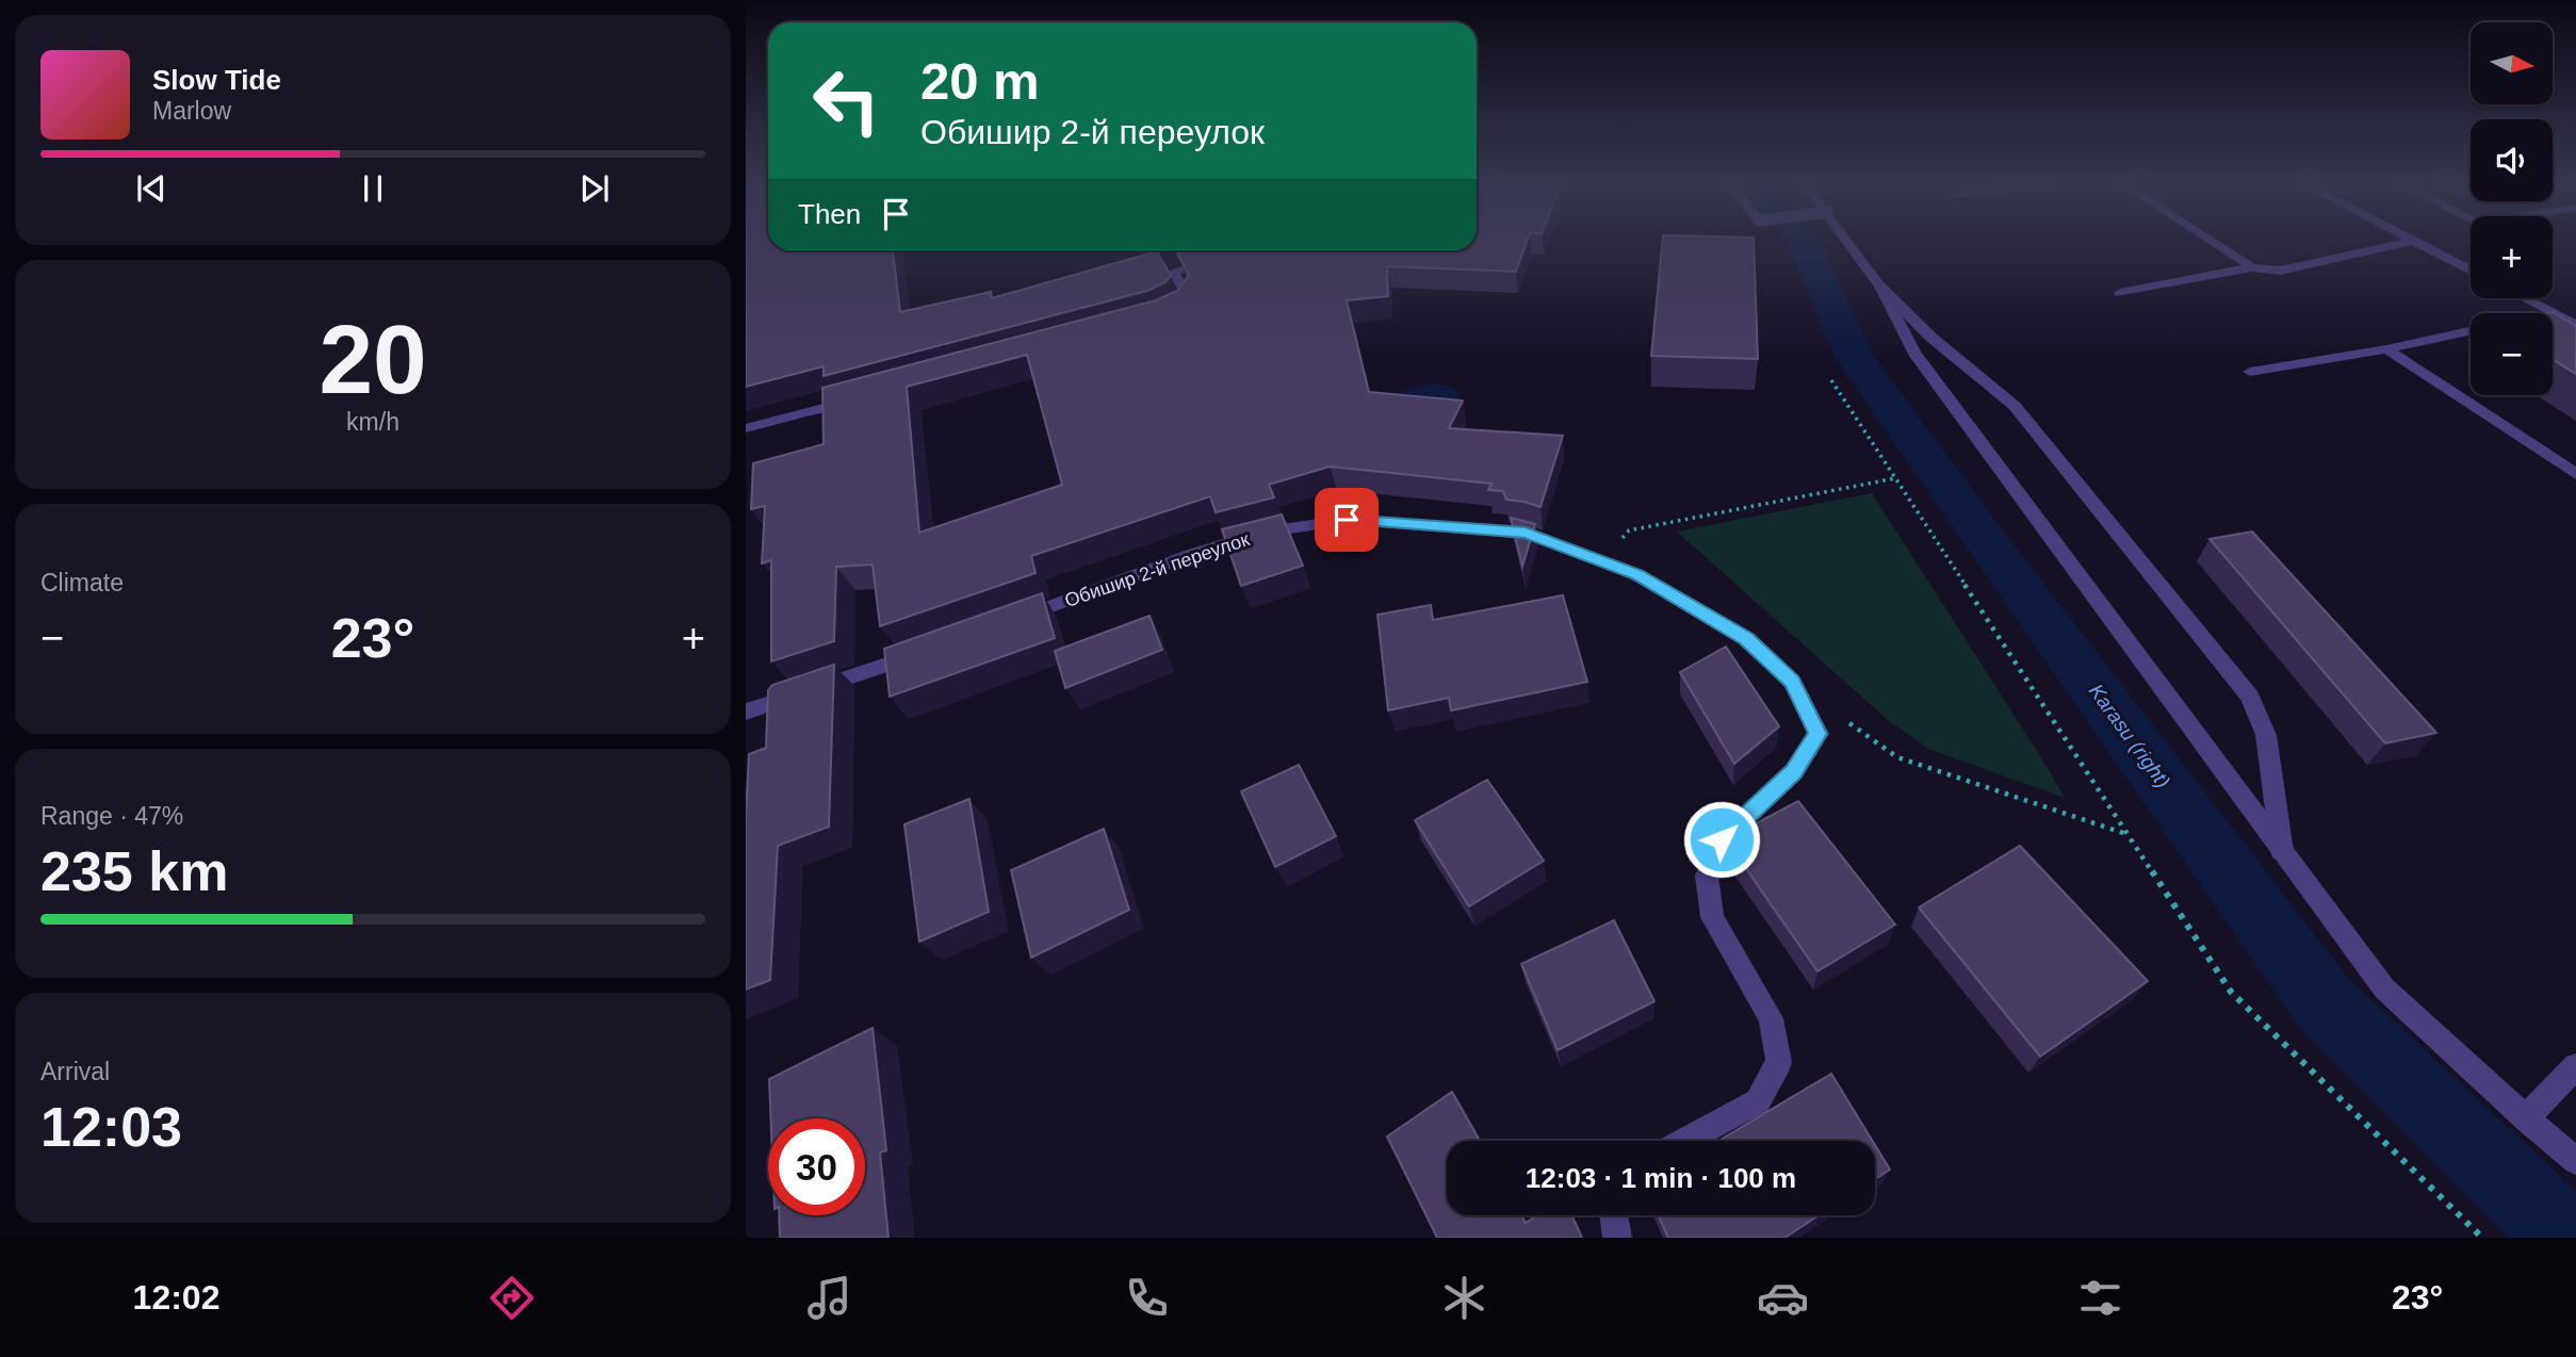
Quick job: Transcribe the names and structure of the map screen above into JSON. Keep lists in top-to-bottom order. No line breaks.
{"streets":{"street":["Обишир 2-й переулок"]},"water":["Karasu (right)"],"north":"right","page":{"map_buttons":["+","−"],"turn":["20 m","Обишир 2-й переулок"],"song":["Slow Tide","Marlow"],"then":"Then","tile":[["20","km/h"],"Climate",["Range · 47%","235 km"],["Arrival","12:03"]],"heat":["−","23°","+"],"limit":"30","trip":"12:03 · 1 min · 100 m","tabs":["12:02","23°"]}}
